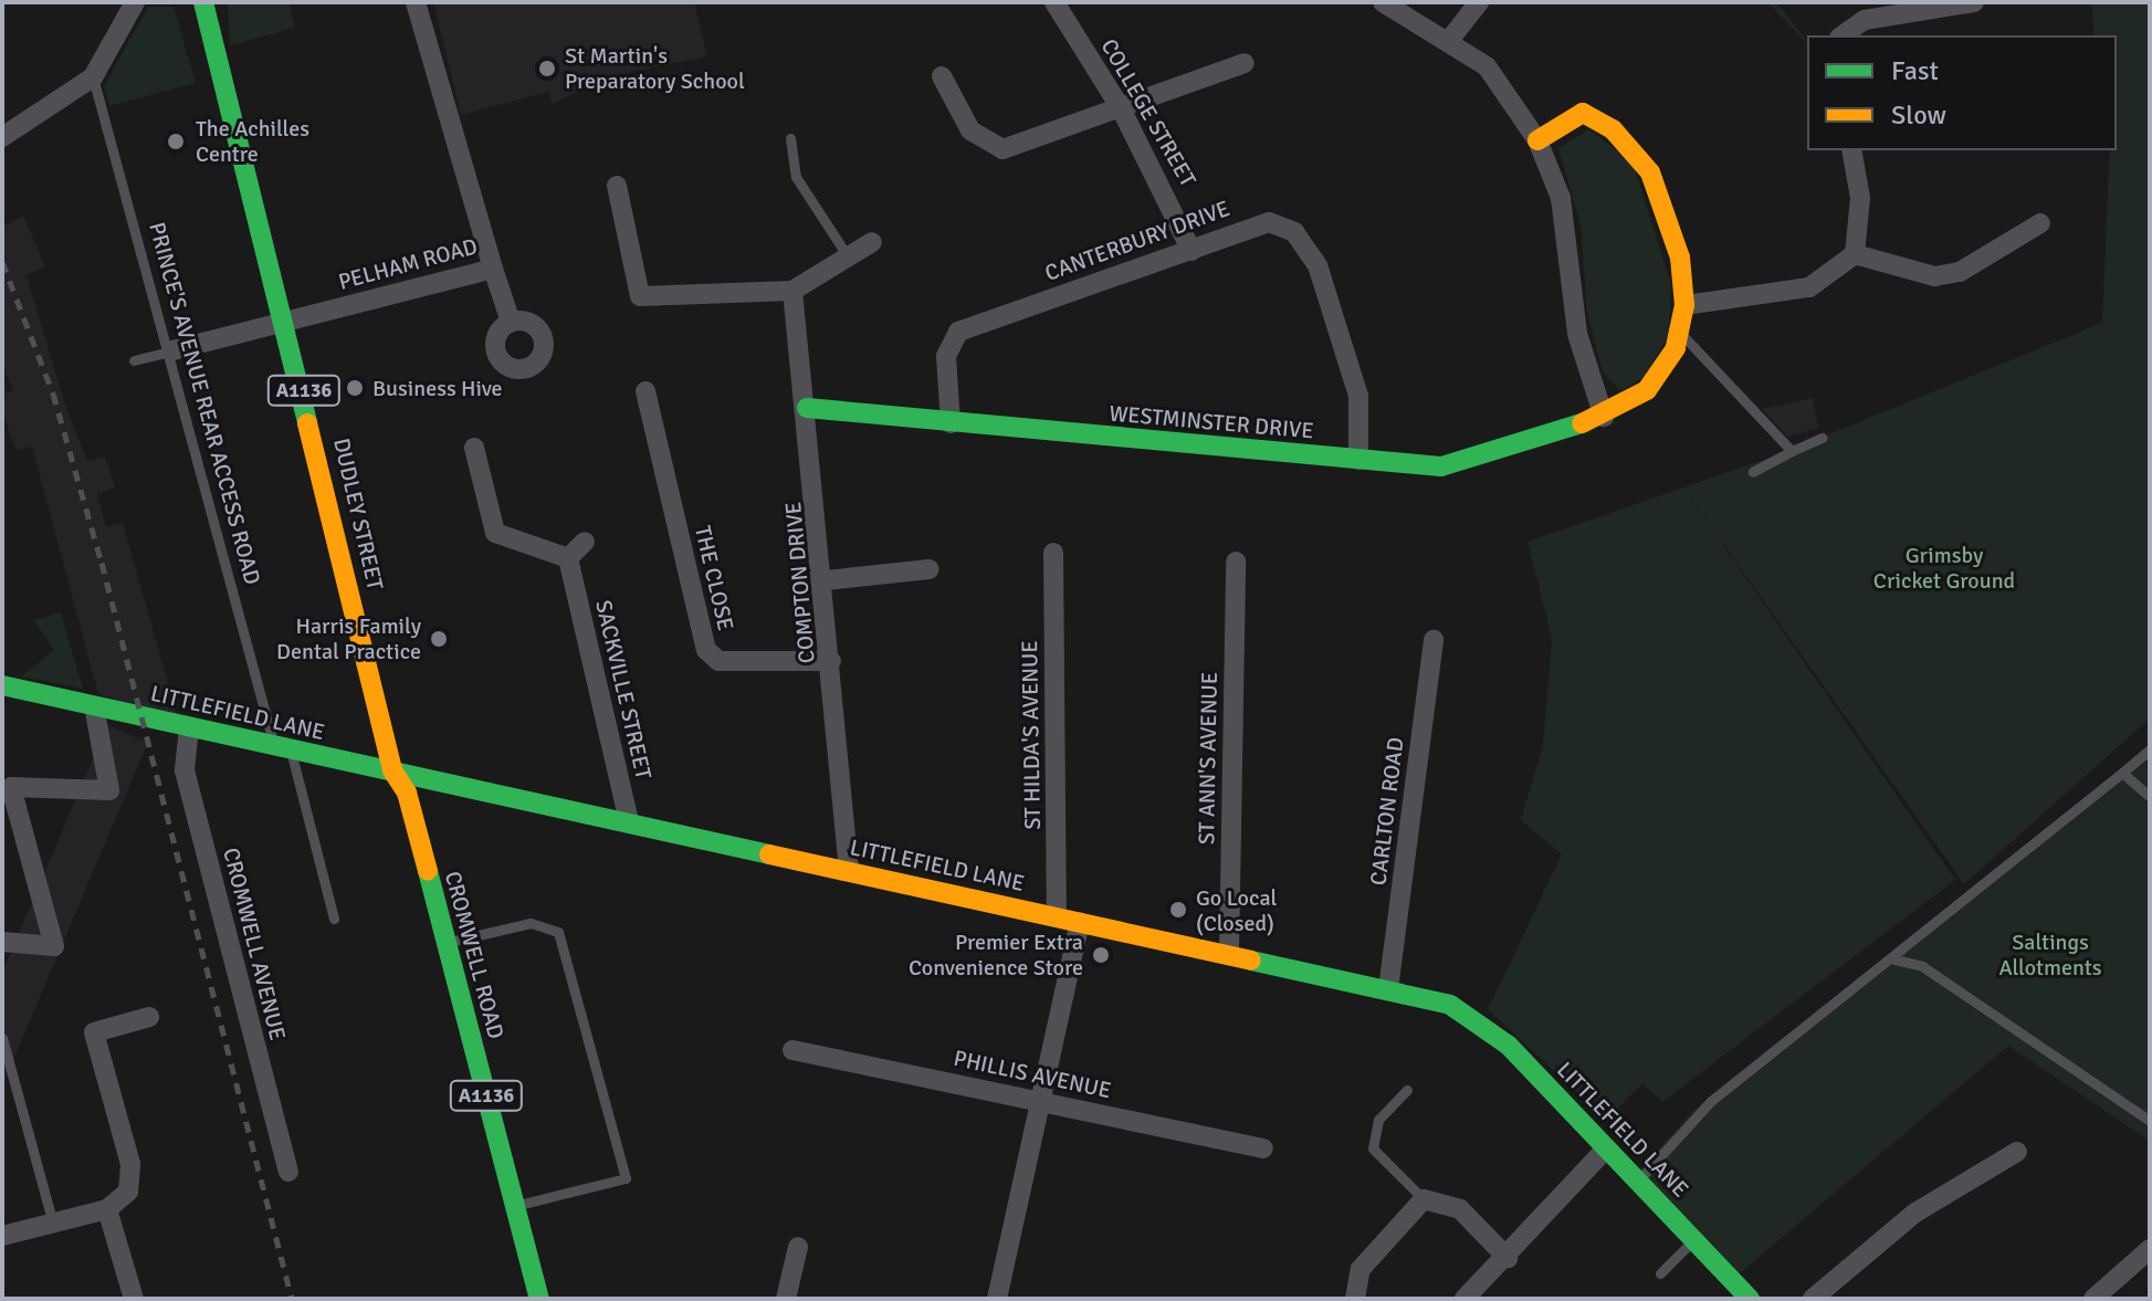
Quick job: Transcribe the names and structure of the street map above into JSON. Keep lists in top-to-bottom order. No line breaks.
{"streets":{"street":["COLLEGE STREET","CANTERBURY DRIVE","PELHAM ROAD","A1136","WESTMINSTER DRIVE","DUDLEY STREET","THE CLOSE","COMPTON DRIVE","SACKVILLE STREET","LITTLEFIELD LANE","ST HILDA'S AVENUE","ST ANN'S AVENUE","CARLTON ROAD","CROMWELL AVENUE","CROMWELL ROAD","PHILLIS AVENUE"],"lane":["PRINCE'S AVENUE REAR ACCESS ROAD"]},"crossings":[["COLLEGE STREET","CANTERBURY DRIVE"],["CANTERBURY DRIVE","WESTMINSTER DRIVE"],["PELHAM ROAD","PRINCE'S AVENUE REAR ACCESS ROAD"],["PELHAM ROAD","DUDLEY STREET"],["PRINCE'S AVENUE REAR ACCESS ROAD","LITTLEFIELD LANE"],["WESTMINSTER DRIVE","COMPTON DRIVE"],["DUDLEY STREET","LITTLEFIELD LANE"],["DUDLEY STREET","CROMWELL ROAD"],["THE CLOSE","COMPTON DRIVE"],["COMPTON DRIVE","LITTLEFIELD LANE"],["SACKVILLE STREET","LITTLEFIELD LANE"],["LITTLEFIELD LANE","ST HILDA'S AVENUE"],["LITTLEFIELD LANE","ST ANN'S AVENUE"],["LITTLEFIELD LANE","CARLTON ROAD"],["LITTLEFIELD LANE","CROMWELL AVENUE"],["LITTLEFIELD LANE","CROMWELL ROAD"]],"parks":["Grimsby Cricket Ground","Saltings Allotments"],"places":["St Martin's Preparatory School","The Achilles Centre","Business Hive","Harris Family Dental Practice","Go Local (Closed)","Premier Extra Convenience Store"],"legend":["Fast","Slow"]}
